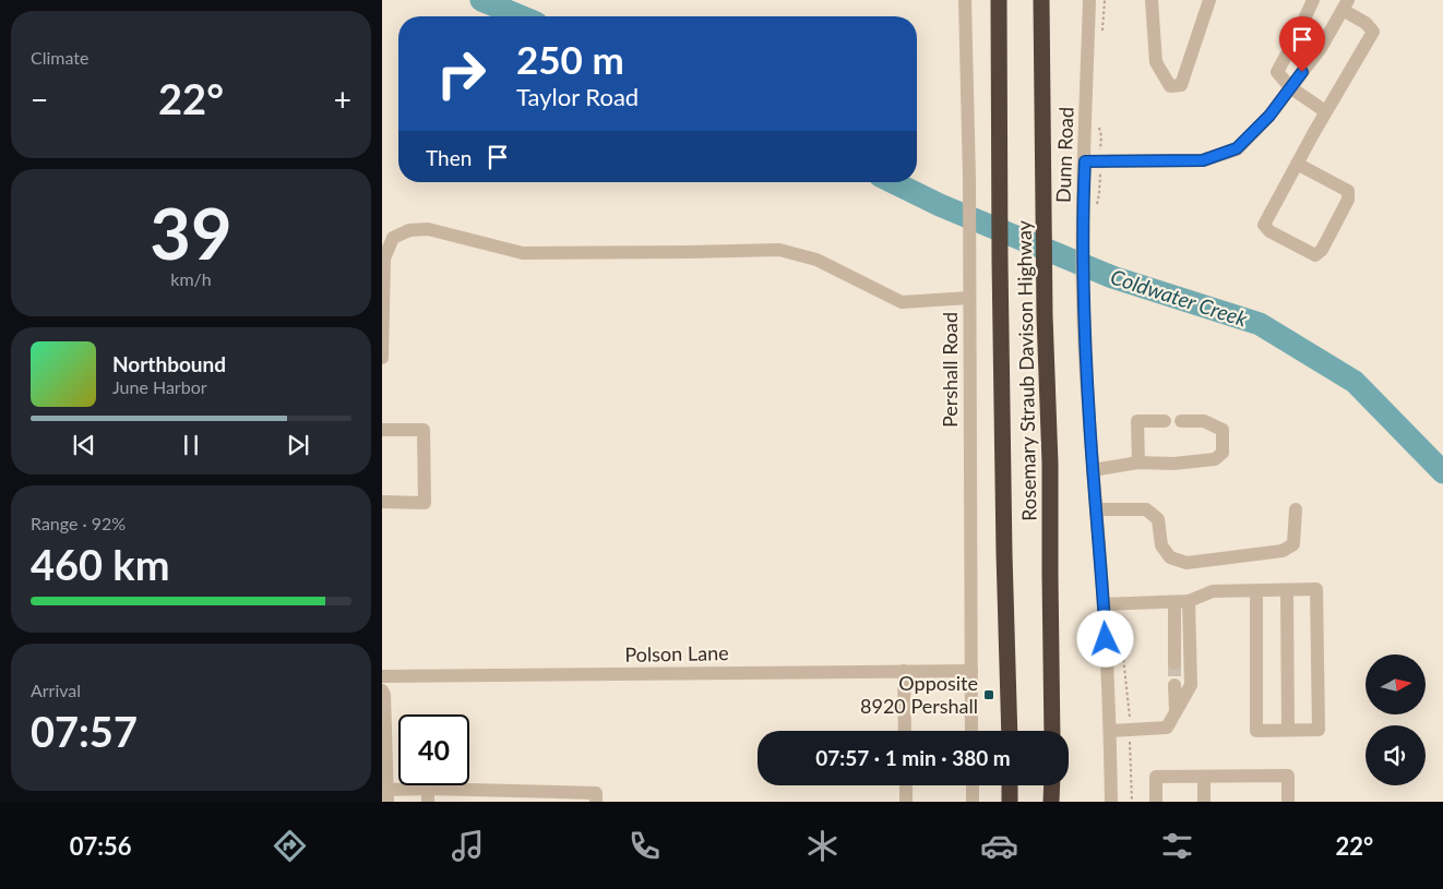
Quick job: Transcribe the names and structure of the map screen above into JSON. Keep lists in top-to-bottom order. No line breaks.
{"streets":{"highway":["Rosemary Straub Davison Highway"],"street":["Dunn Road","Pershall Road","Polson Lane"]},"crossings":[["Pershall Road","Polson Lane"]],"water":["Coldwater Creek"],"places":{"transit":["Opposite 8920 Pershall"]},"north":"right","page":{"tile":["Climate",["39","km/h"],["Range · 92%","460 km"],["Arrival","07:57"]],"turn":["250 m","Taylor Road"],"heat":["−","22°","+"],"then":"Then","song":["Northbound","June Harbor"],"limit":"40","trip":"07:57 · 1 min · 380 m","tabs":["07:56","22°"]}}
